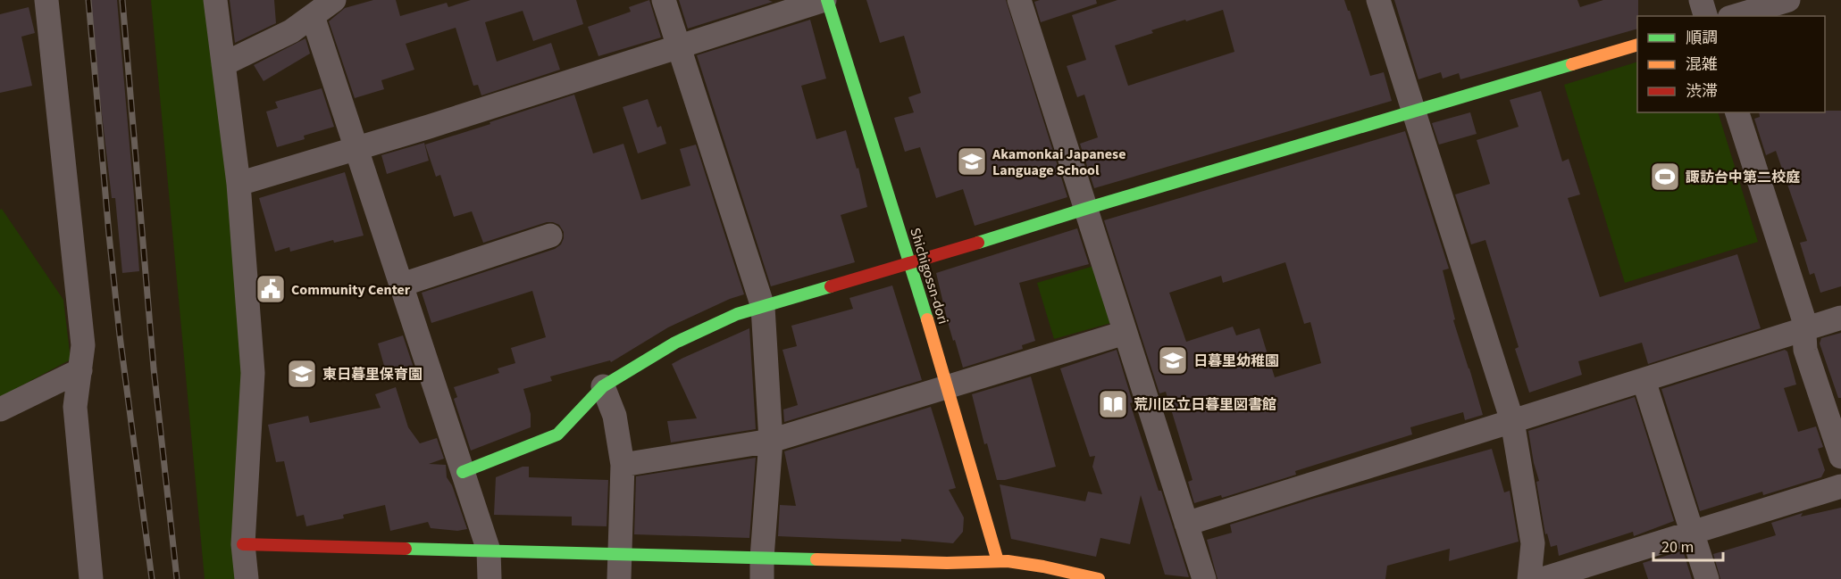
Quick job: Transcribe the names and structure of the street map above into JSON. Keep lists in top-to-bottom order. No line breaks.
{"streets":{"street":["Shichigossn-dori"]},"places":{"school or university":["Akamonkai Japanese Language School","日暮里幼稚園","東日暮里保育園"],"sports":["諏訪台中第二校庭"],"public building":["Community Center"],"library":["荒川区立日暮里図書館"]},"legend":["順調","混雑","渋滞"],"scale_bar":"20 m"}
